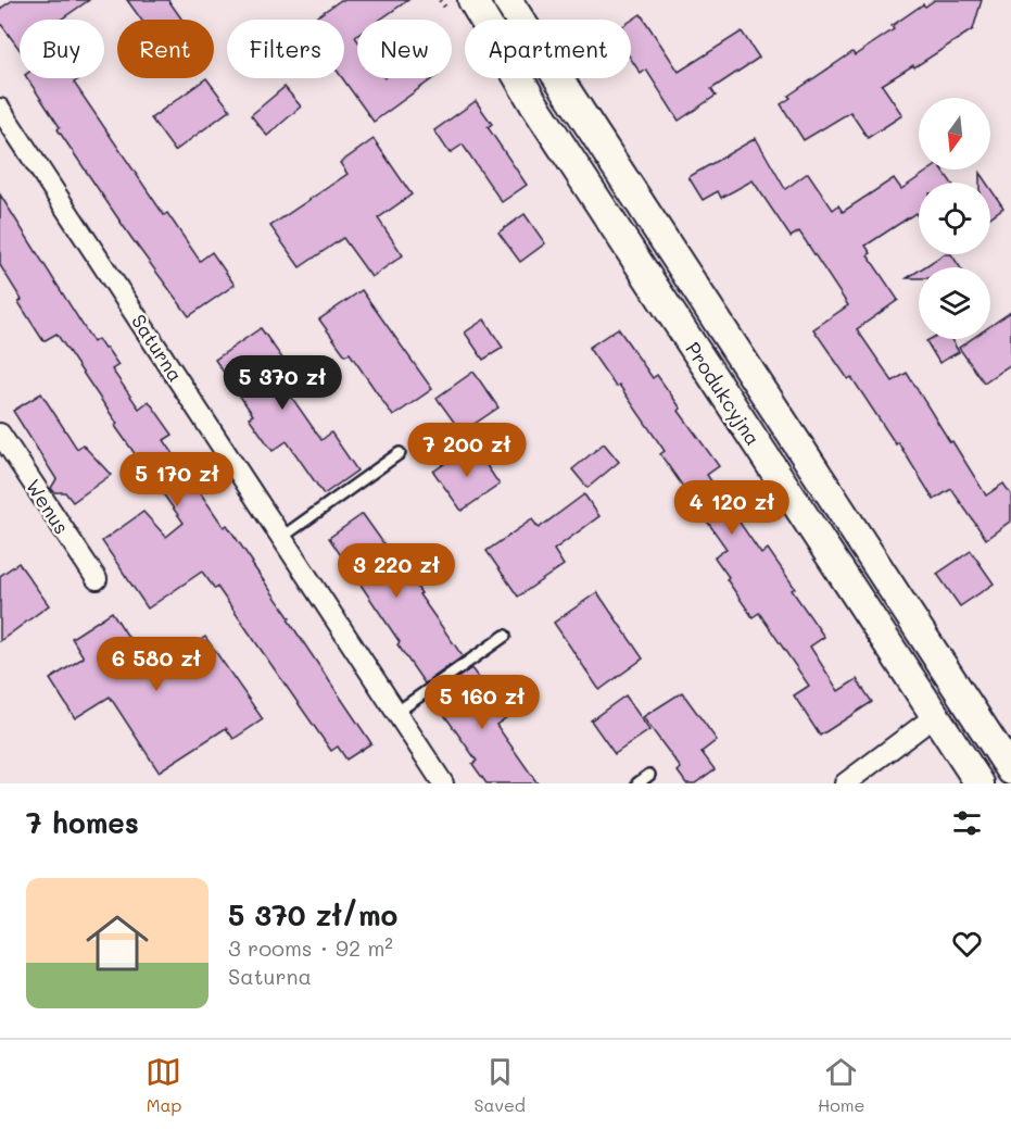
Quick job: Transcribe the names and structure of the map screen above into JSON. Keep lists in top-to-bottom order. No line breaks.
{"streets":{"main road":["Produkcyjna"],"street":["Saturna","Wenus"]},"north":"bottom","page":{"chip":["Buy","Rent","Filters","New","Apartment"],"price":["5 370 zł","7 200 zł","5 170 zł","4 120 zł","3 220 zł","6 580 zł","5 160 zł"],"heading":"7 homes","list":[{"name":"5 370 zł/mo","note":"3 rooms · 92 m² · Saturna"}],"tabs":["Map","Saved","Home"]}}
